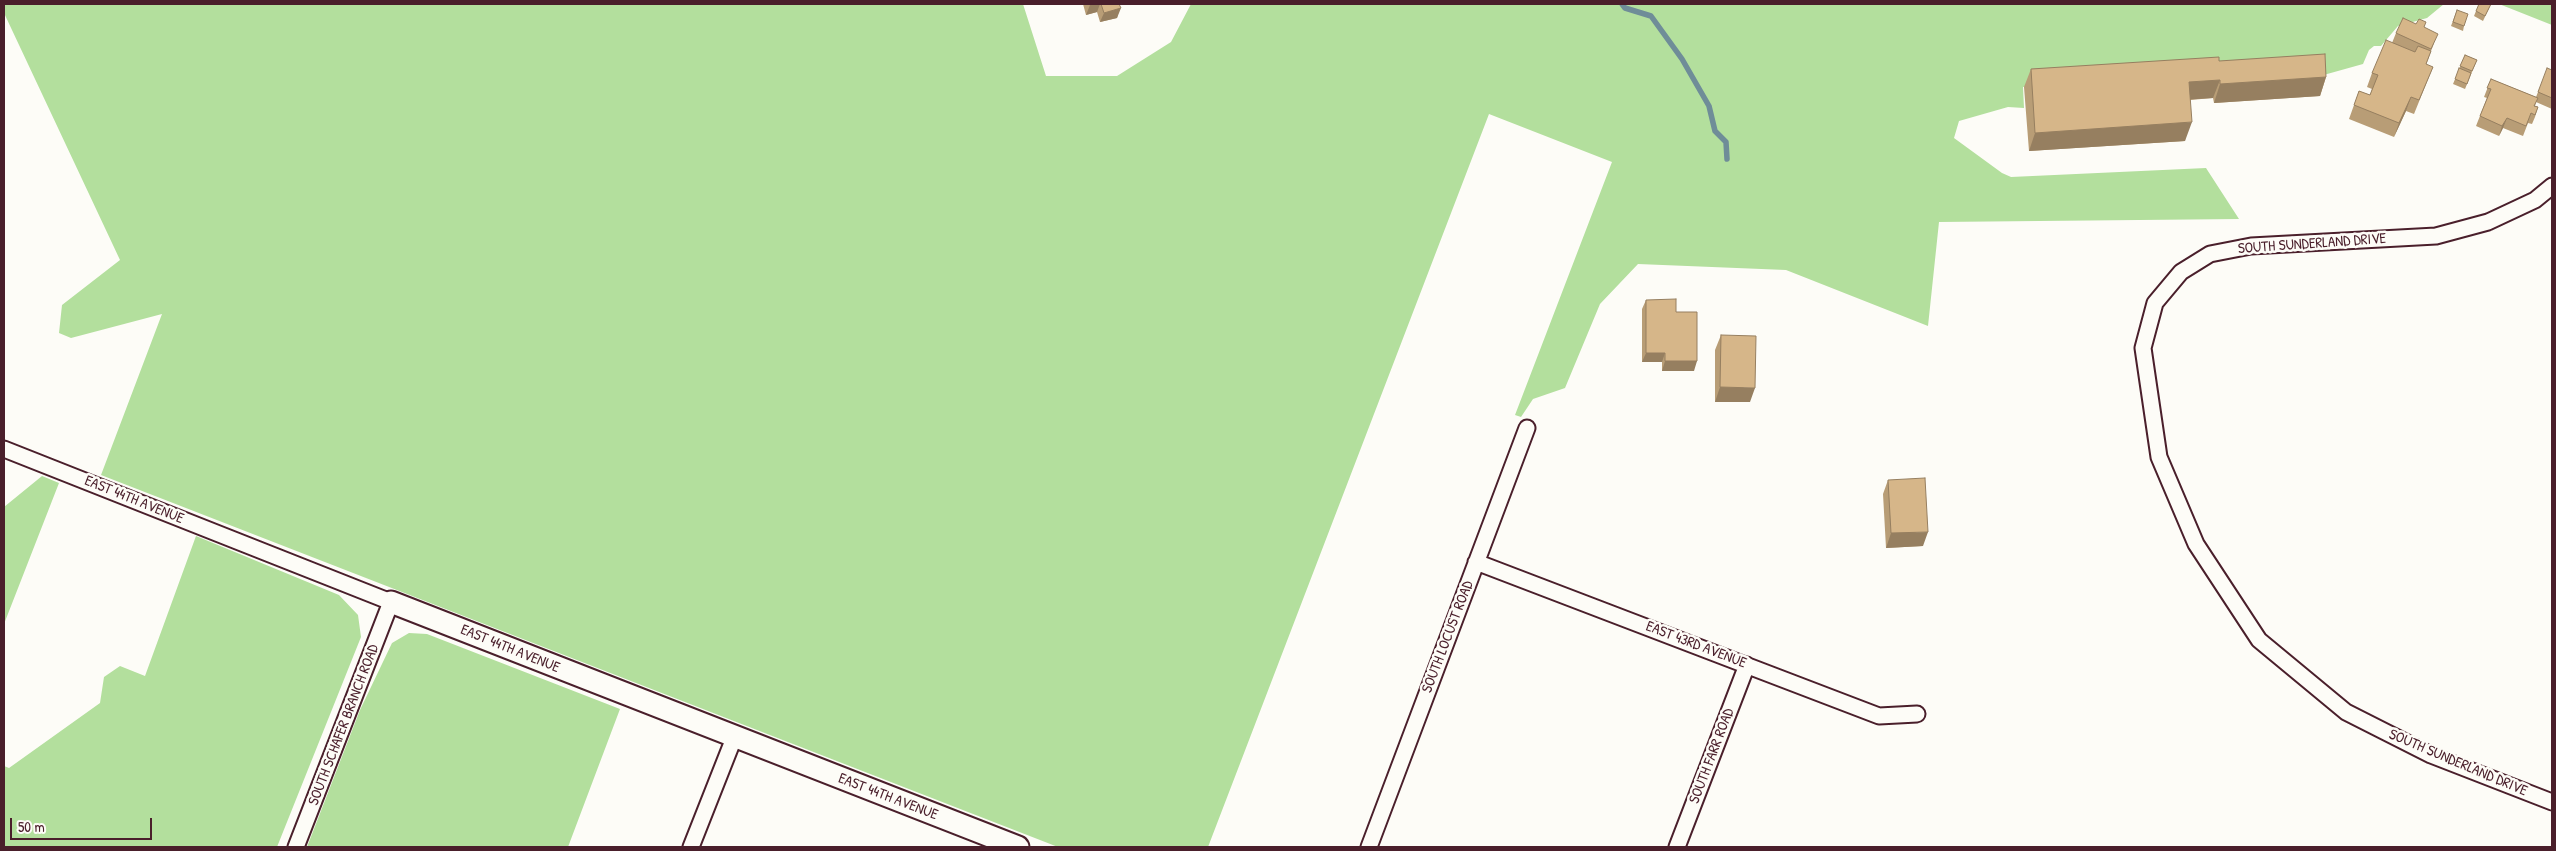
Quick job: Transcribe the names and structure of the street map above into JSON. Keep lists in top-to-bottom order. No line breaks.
{"streets":{"street":["SOUTH SUNDERLAND DRIVE","EAST 44TH AVENUE","SOUTH LOCUST ROAD","EAST 43RD AVENUE","SOUTH SCHAFER BRANCH ROAD","SOUTH FARR ROAD"]},"crossings":[["EAST 44TH AVENUE","SOUTH SCHAFER BRANCH ROAD"],["SOUTH LOCUST ROAD","EAST 43RD AVENUE"],["EAST 43RD AVENUE","SOUTH FARR ROAD"]],"scale_bar":"50 m"}
